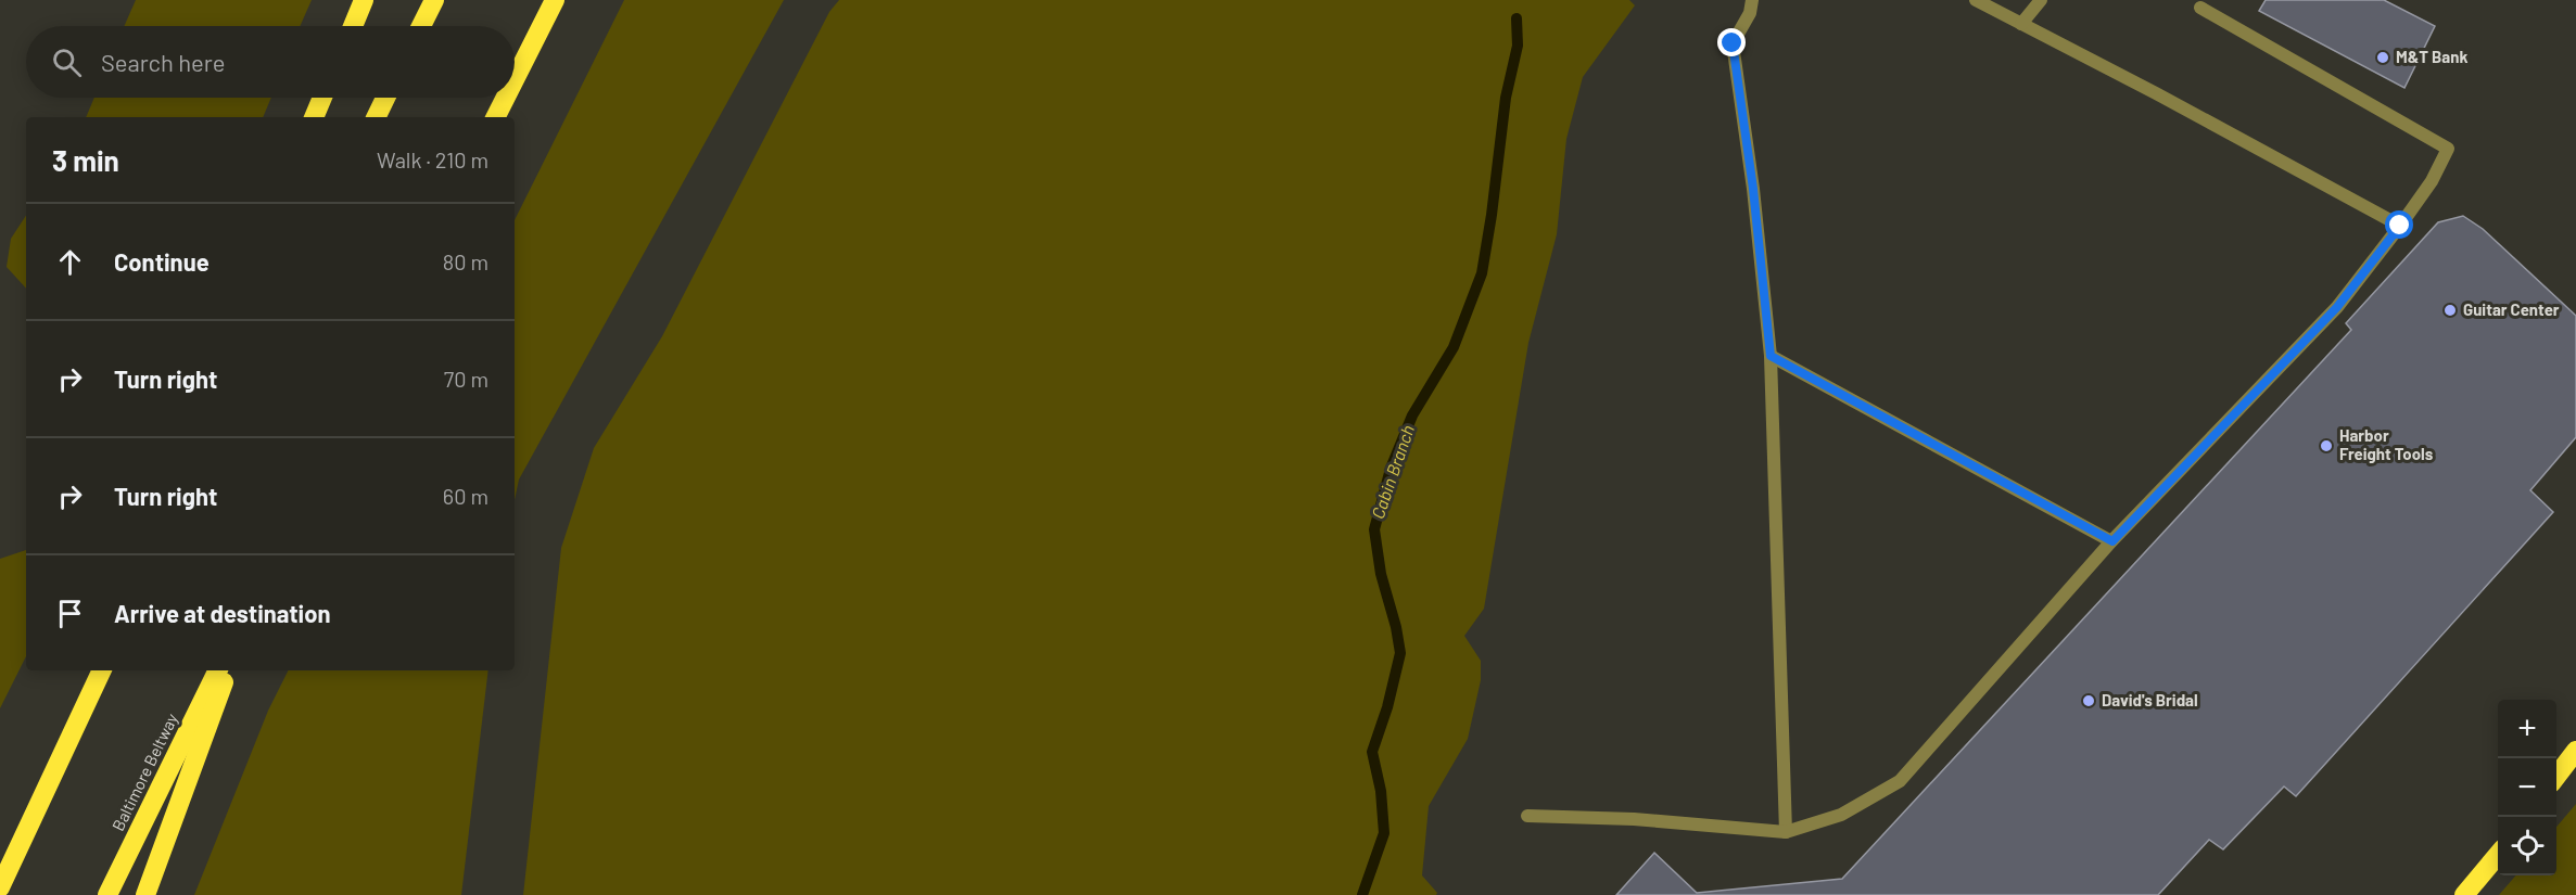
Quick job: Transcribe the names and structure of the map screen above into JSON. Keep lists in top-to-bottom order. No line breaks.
{"streets":{"highway":["Baltimore Beltway"]},"water":["Cabin Branch"],"places":["M&T Bank","Guitar Center","Harbor Freight Tools","David's Bridal"],"page":{"search":"Search here","heading":["3 min","Walk · 210 m"],"list":[["Continue","80 m"],["Turn right","70 m"],["Turn right","60 m"],"Arrive at destination"],"map_buttons":["+","−"]}}
